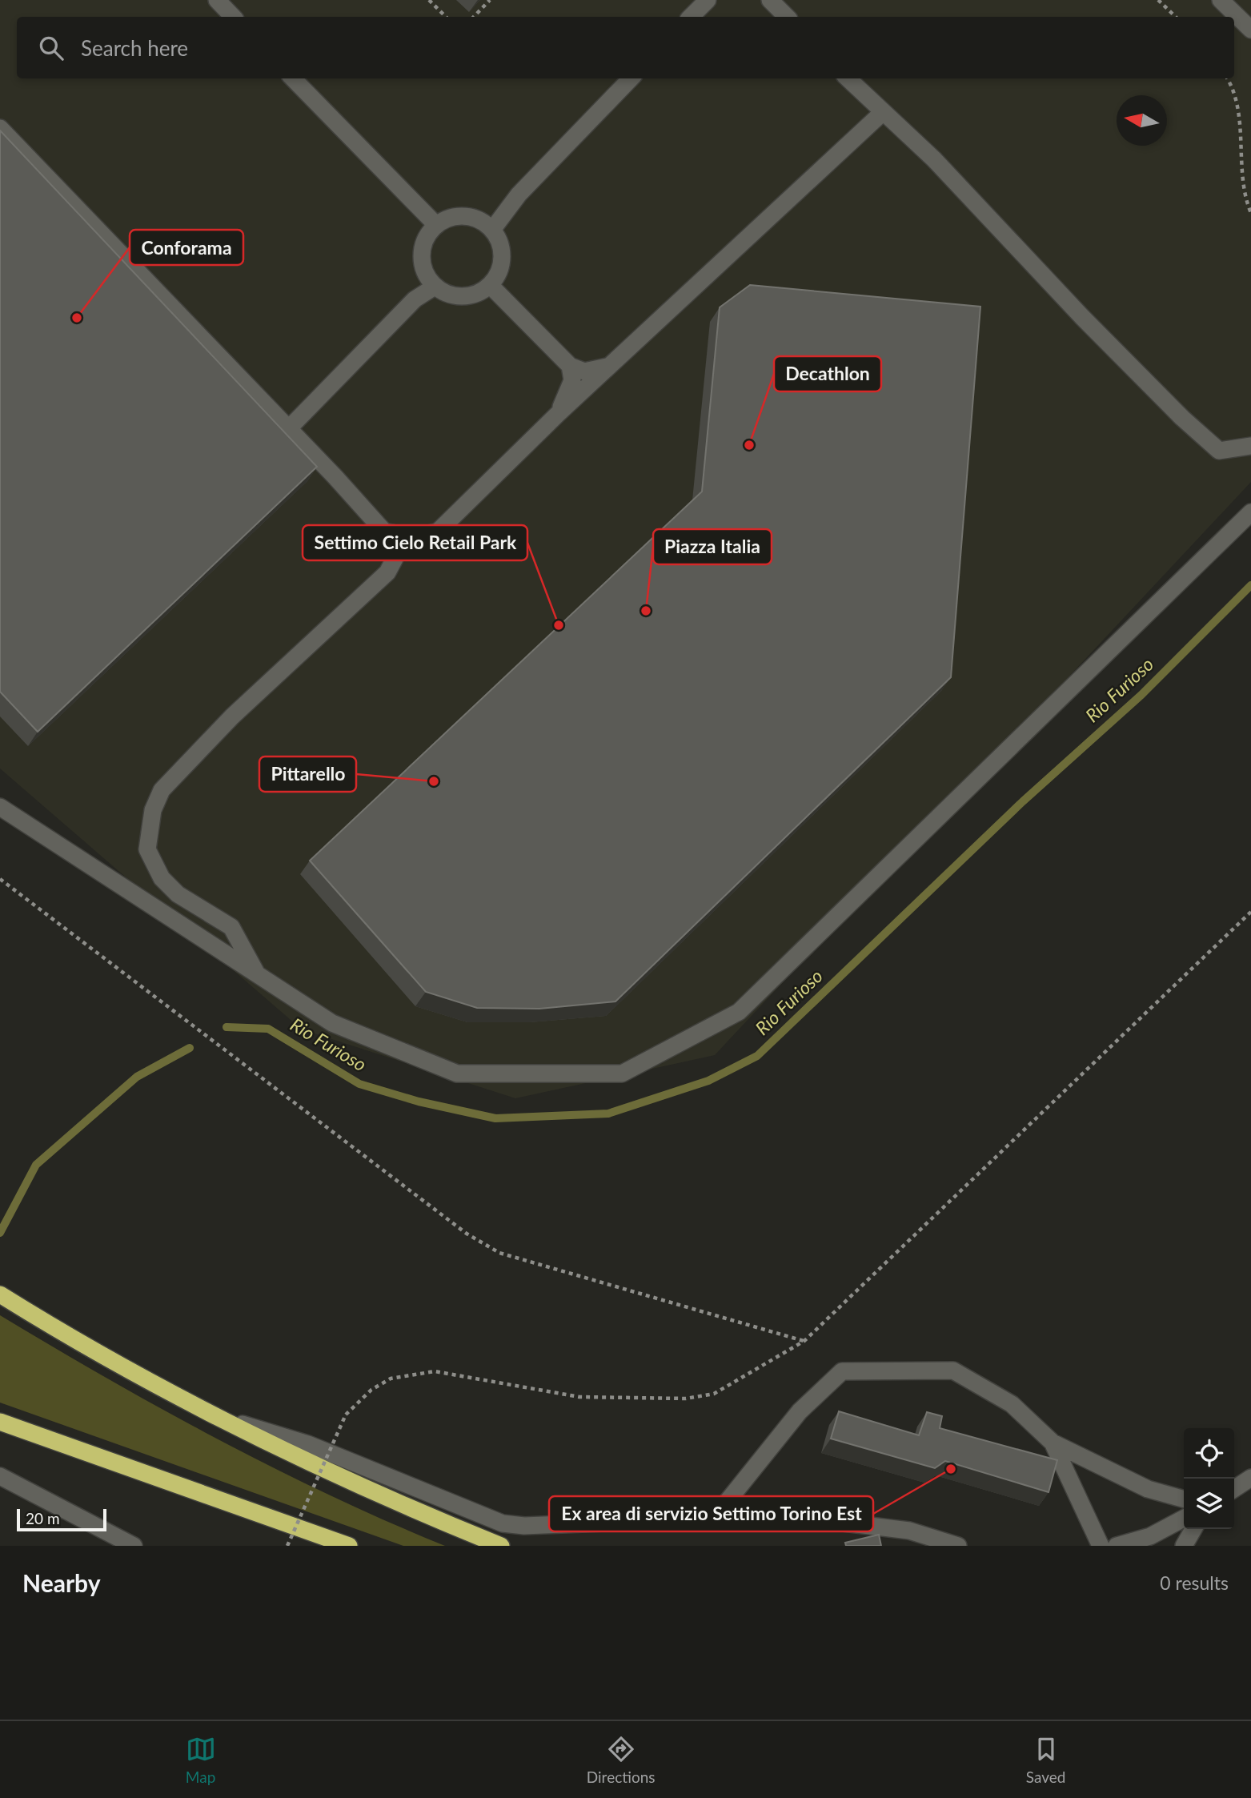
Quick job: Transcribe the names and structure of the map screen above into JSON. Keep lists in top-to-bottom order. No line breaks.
{"water":["Rio Furioso"],"places":["Conforama","Decathlon","Piazza Italia","Settimo Cielo Retail Park","Pittarello","Ex area di servizio Settimo Torino Est"],"scale_bar":"20 m","north":"left","page":{"search":"Search here","scale":"20 m","heading":["Nearby","0 results"],"nav":["Map","Directions","Saved"]}}
